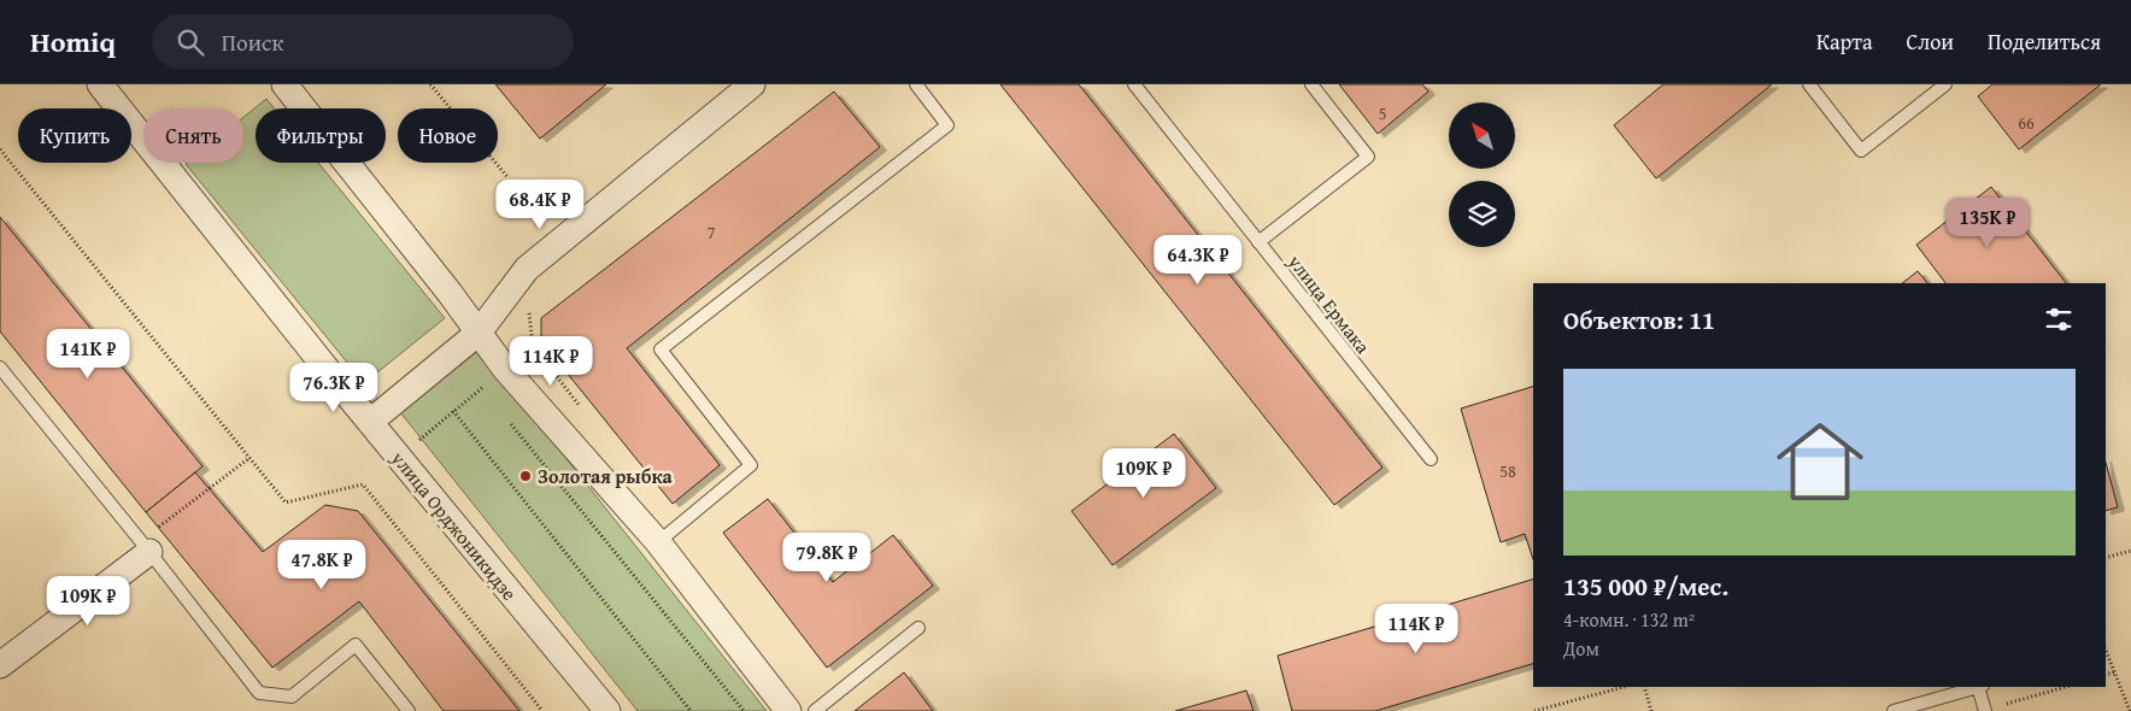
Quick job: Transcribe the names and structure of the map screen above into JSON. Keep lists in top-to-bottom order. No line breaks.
{"streets":{"street":["улица Орджоникидзе"],"lane":["улица Ермака"]},"places":["Золотая рыбка"],"house_numbers":["5","66","7","58"],"north":"top left","page":{"header":"Homiq","search":"Поиск","nav":["Карта","Слои","Поделиться"],"chip":["Купить","Снять","Фильтры","Новое"],"price":["68.4K ₽","135K ₽","64.3K ₽","141K ₽","114K ₽","76.3K ₽","109K ₽","79.8K ₽","47.8K ₽","109K ₽","114K ₽"],"heading":"Объектов: 11","list":[{"name":"135 000 ₽/мес.","note":"4-комн. · 132 m² · Дом"}]}}
